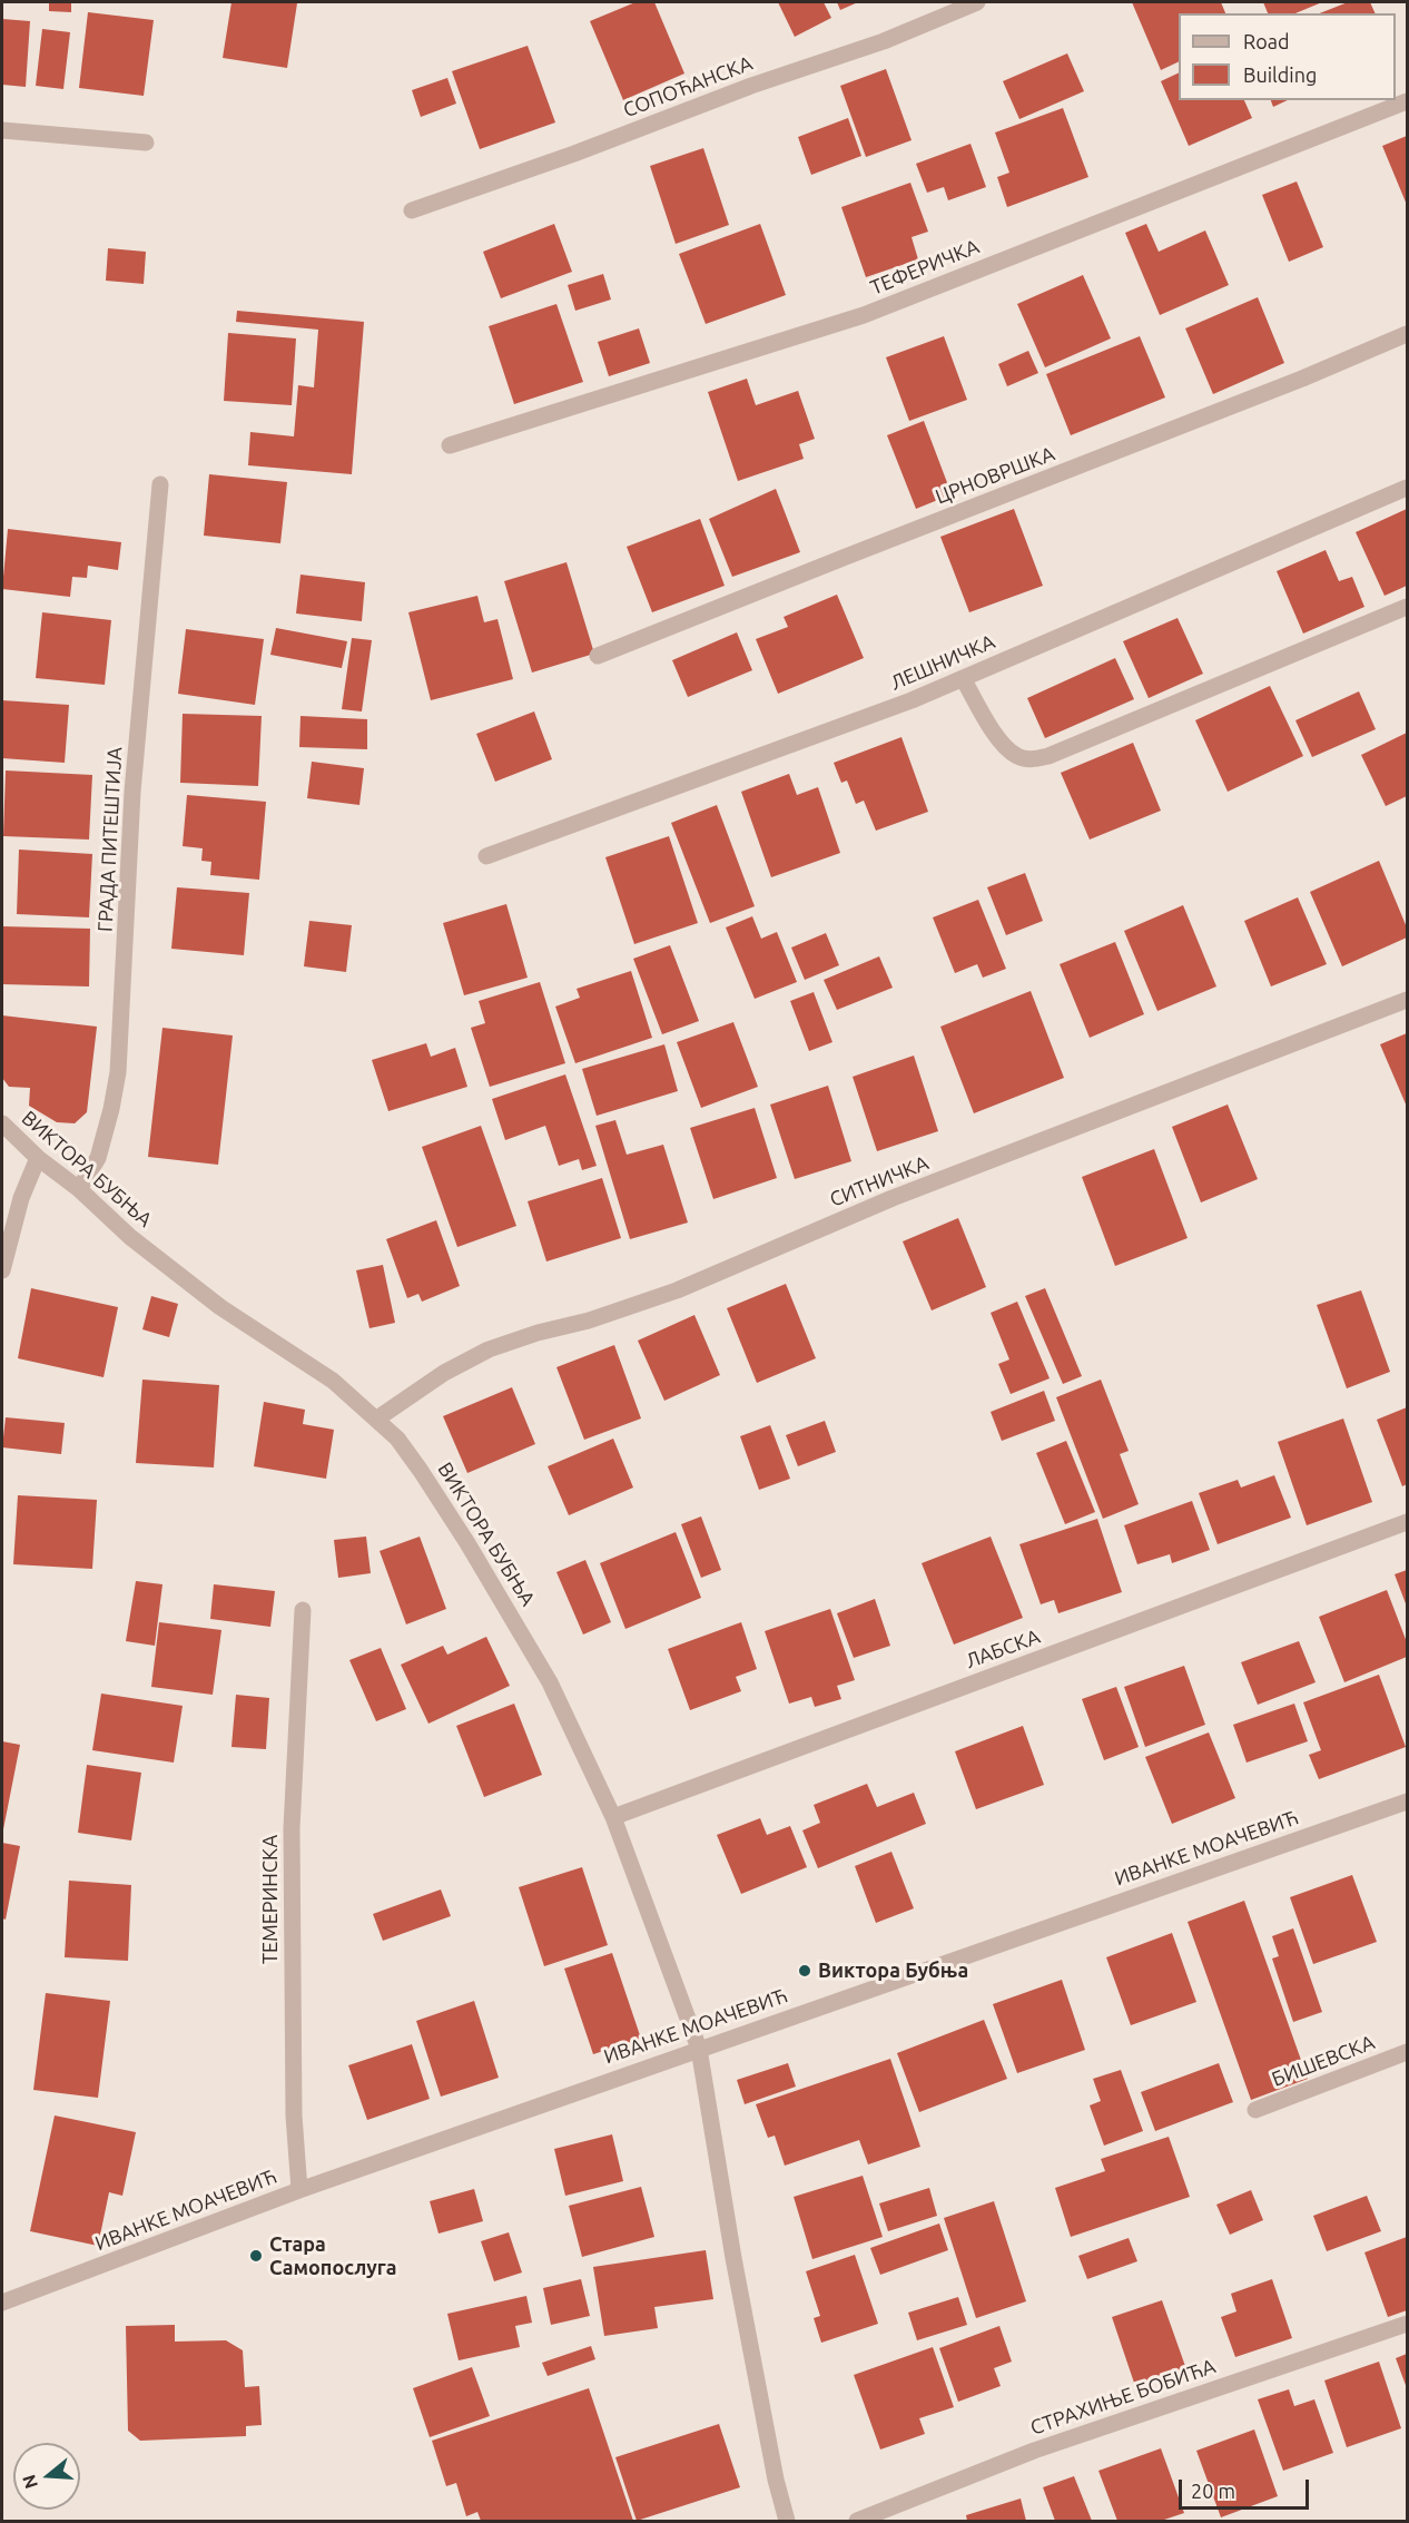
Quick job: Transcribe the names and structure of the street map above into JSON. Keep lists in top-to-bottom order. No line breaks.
{"streets":{"street":["СОПОЋАНСКА","ТЕФЕРИЧКА","ЦРНОВРШКА","ЛЕШНИЧКА","ГРАДА ПИТЕШТИЈА","ВИКТОРА БУБЊА","СИТНИЧКА","ЛАБСКА","ИВАНКЕ МОАЧЕВИЋ","ТЕМЕРИНСКА","БИШЕВСКА","СТРАХИЊЕ БОБИЋА"]},"crossings":[["ГРАДА ПИТЕШТИЈА","ВИКТОРА БУБЊА"],["ВИКТОРА БУБЊА","СИТНИЧКА"],["ВИКТОРА БУБЊА","ЛАБСКА"],["ВИКТОРА БУБЊА","ИВАНКЕ МОАЧЕВИЋ"],["ИВАНКЕ МОАЧЕВИЋ","ТЕМЕРИНСКА"]],"places":["Виктора Бубња","Стара Самопослуга"],"legend":["Road","Building"],"scale_bar":"20 m","north":"left"}
